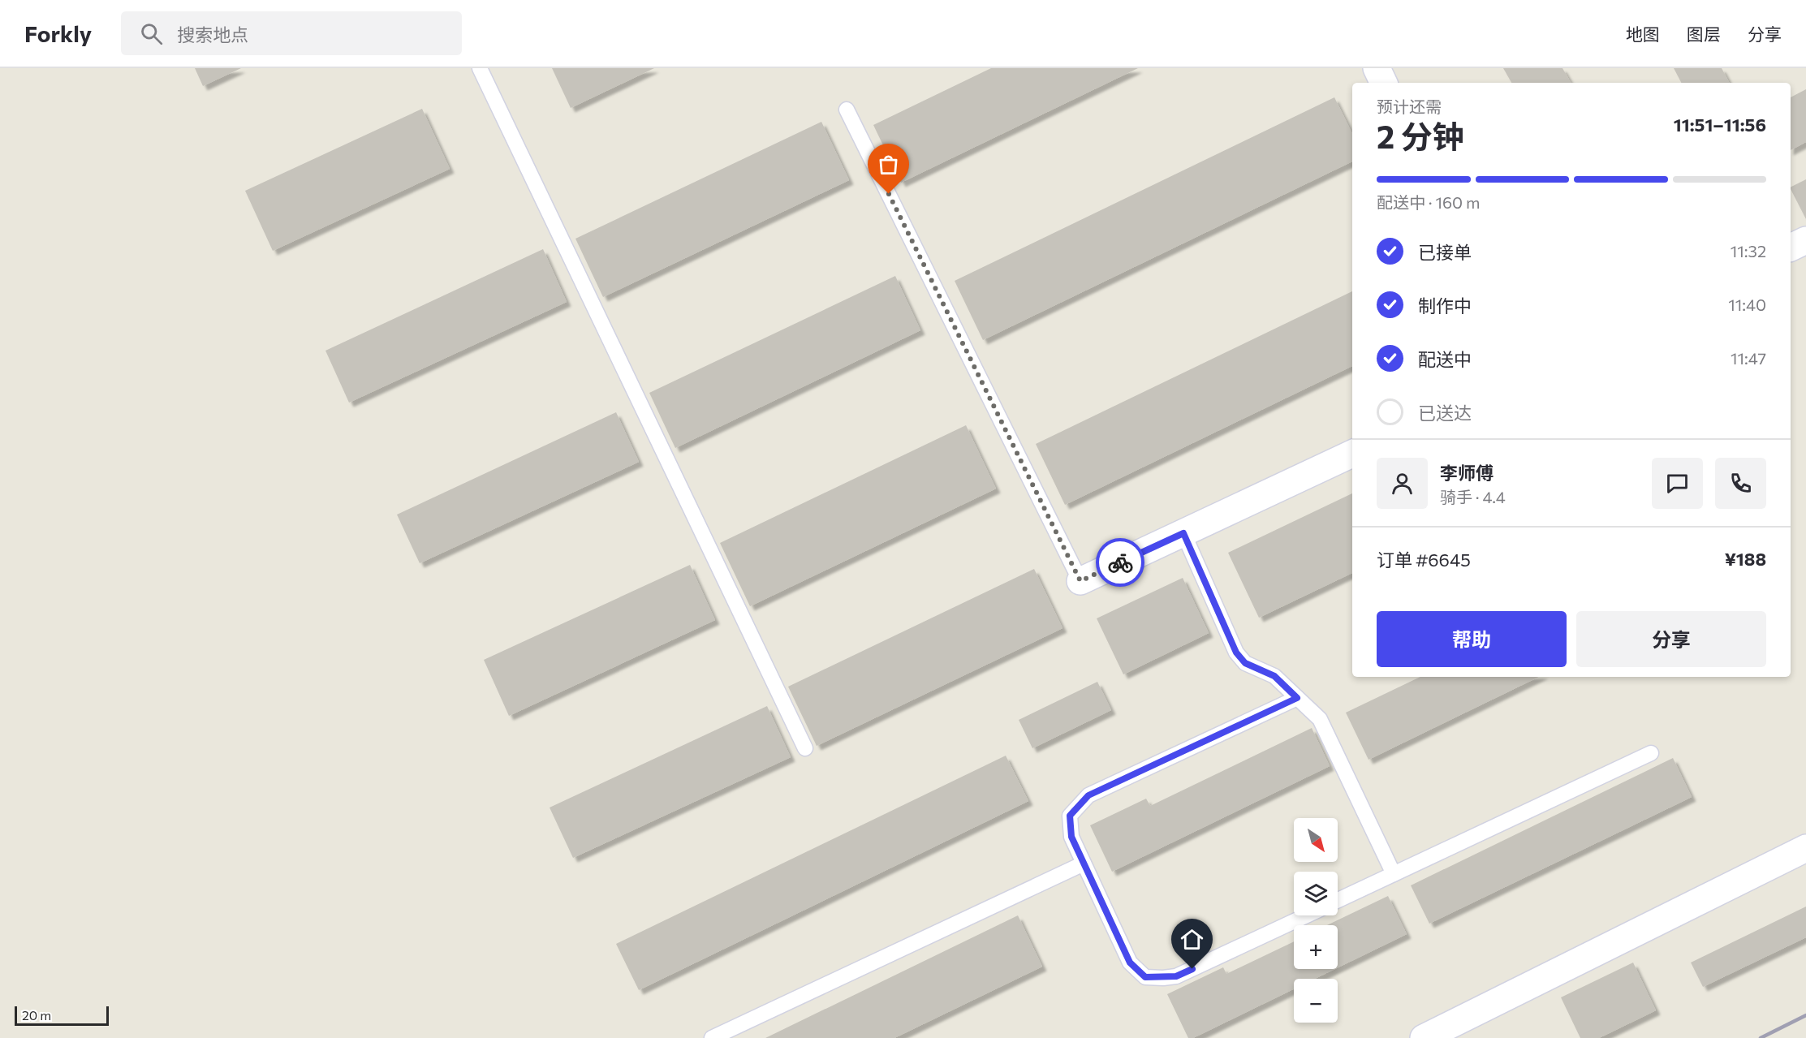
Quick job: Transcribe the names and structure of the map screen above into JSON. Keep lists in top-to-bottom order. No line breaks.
{"scale_bar":"20 m","north":"bottom right","page":{"header":"Forkly","search":"搜索地点","nav":["地图","图层","分享"],"heading":["2 分钟","预计还需","11:51–11:56"],"panel":["李师傅","骑手 · 4.4","订单 #6645","¥188"],"bar":"配送中 · 160 m","list":[["已接单","11:32"],["制作中","11:40"],["配送中","11:47"],"已送达"],"buttons":["帮助","分享"],"map_buttons":["+","−"],"scale":"20 m"}}
